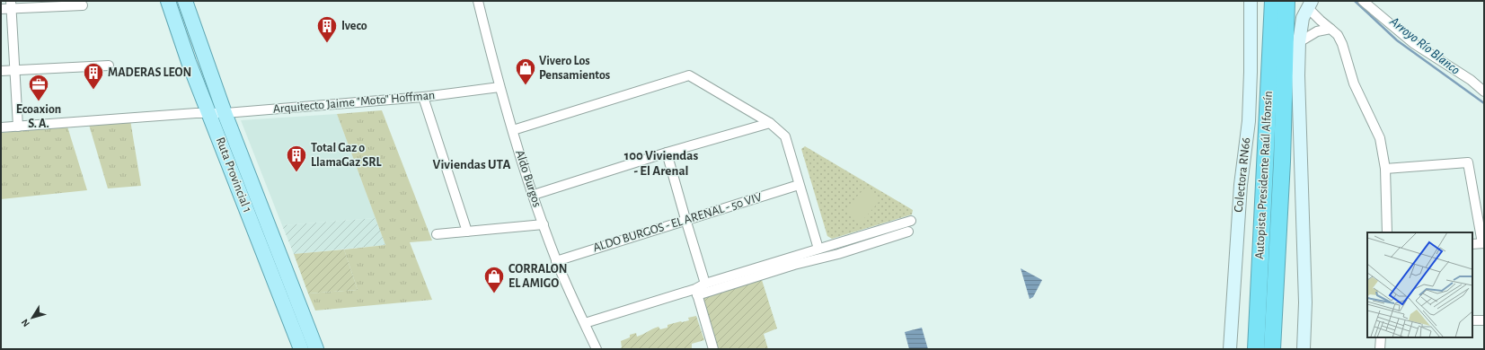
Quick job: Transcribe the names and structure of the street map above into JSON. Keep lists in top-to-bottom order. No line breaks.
{"streets":{"highway":["Autopista Presidente Raúl Alfonsín"],"main road":["Ruta Provincial 1"],"street":["Arquitecto Jaime \"Moto\" Hoffman","Colectora RN66","Aldo Burgos","ALDO BURGOS - EL ARENAL - 50 VIV"]},"crossings":[["Arquitecto Jaime \"Moto\" Hoffman","Ruta Provincial 1"],["Arquitecto Jaime \"Moto\" Hoffman","Aldo Burgos"],["Aldo Burgos","ALDO BURGOS - EL ARENAL - 50 VIV"]],"districts":["100 Viviendas - El Arenal","Viviendas UTA"],"water":["Arroyo Río Blanco"],"places":{"building":["Iveco","MADERAS LEON","Total Gaz o LlamaGaz SRL"],"shop":["Vivero Los Pensamientos","CORRALON EL AMIGO"],"office":["Ecoaxion S. A."]},"north":"bottom left"}
